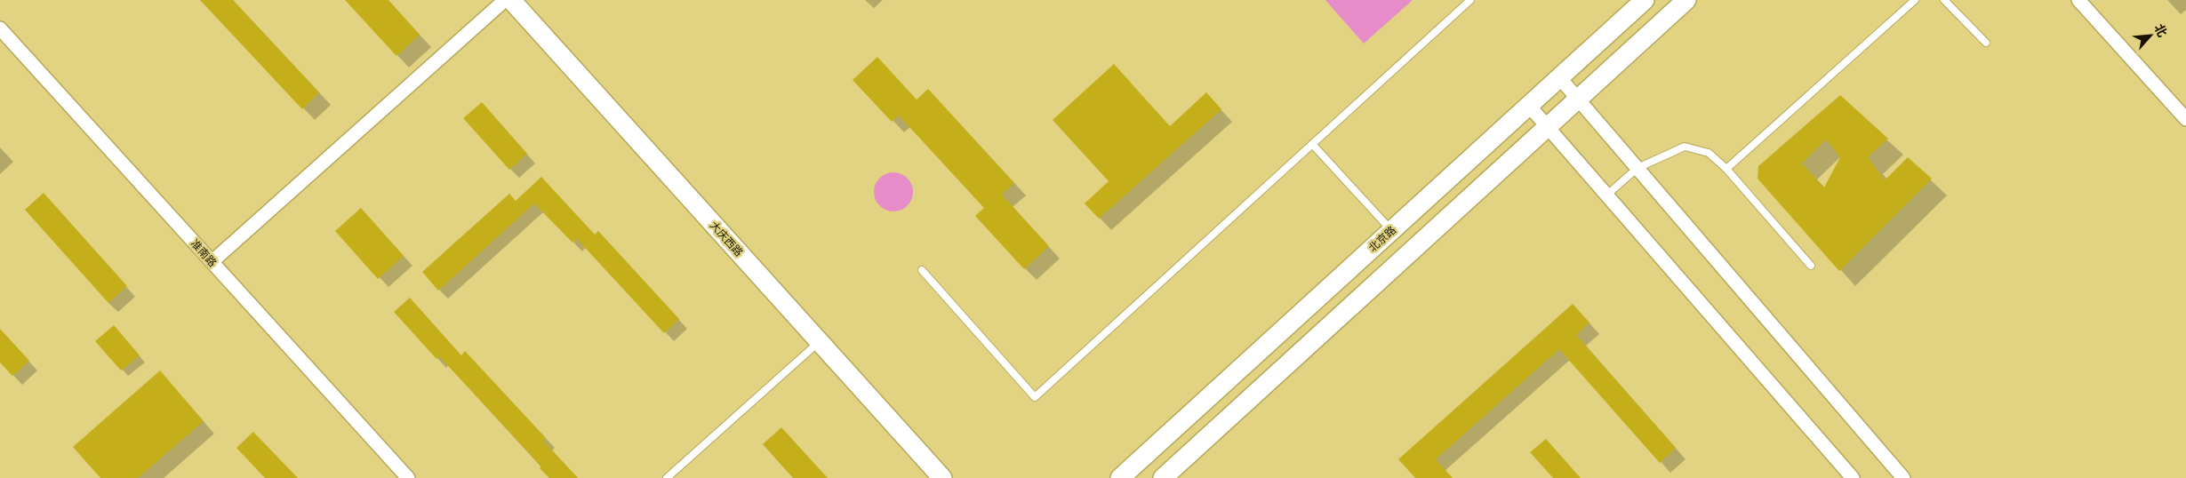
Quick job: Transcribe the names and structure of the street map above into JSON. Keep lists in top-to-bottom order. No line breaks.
{"streets":{"main road":["大庆西路","北京路"],"street":["准南路"]},"north":"top right"}
